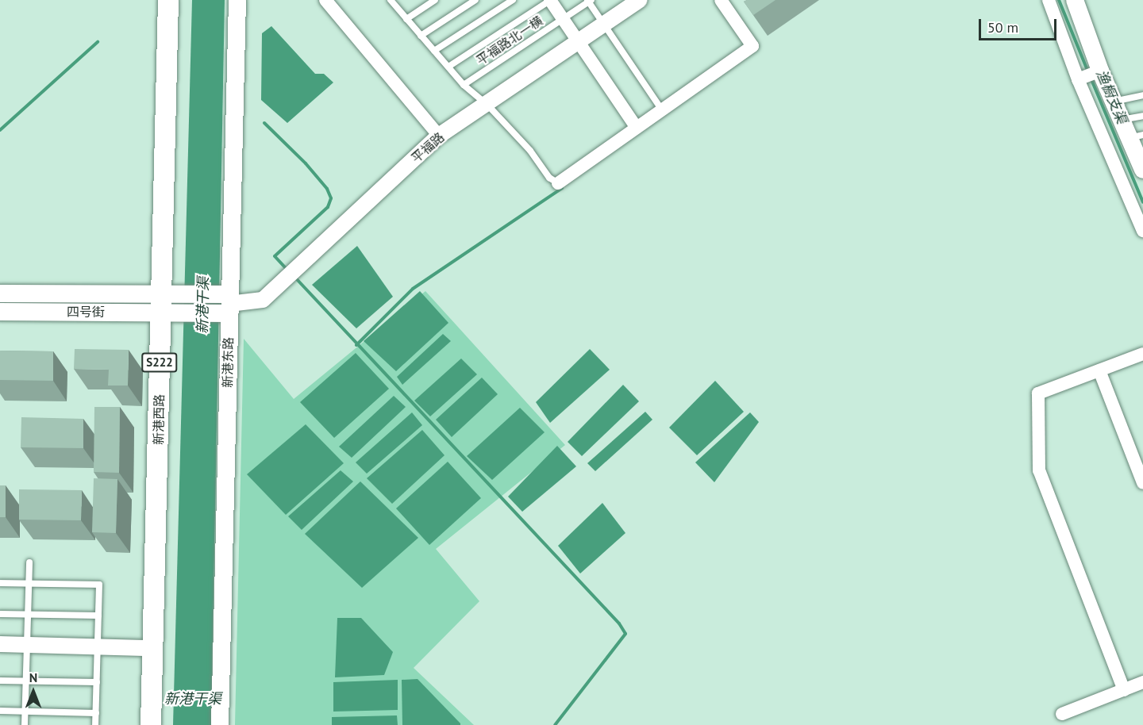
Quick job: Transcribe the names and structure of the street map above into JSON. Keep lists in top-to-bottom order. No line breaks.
{"streets":{"main road":["四号街","S222","新港东路","新港西路"],"street":["平福路"],"lane":["平福路北一横"]},"crossings":[["平福路","四号街"],["平福路","新港东路"],["四号街","新港东路"]],"water":["渔橱支渠","新港干渠"],"scale_bar":"50 m","north":"top"}
